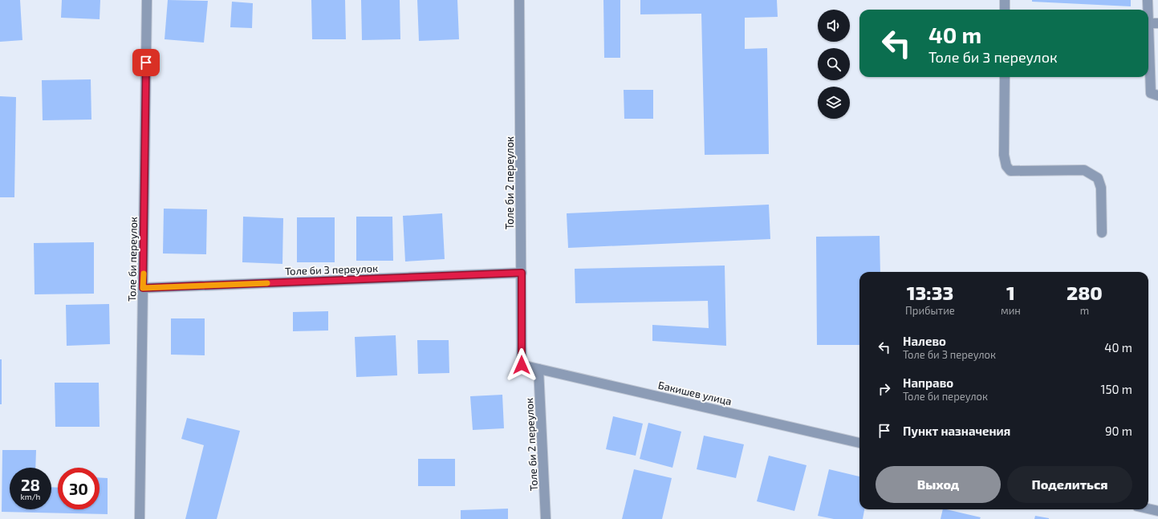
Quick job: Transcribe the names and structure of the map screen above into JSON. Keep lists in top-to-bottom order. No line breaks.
{"streets":{"street":["Толе би 2 переулок","Толе би переулок","Толе би 3 переулок","Бакишев улица"]},"crossings":[["Толе би 2 переулок","Толе би 3 переулок"],["Толе би 2 переулок","Бакишев улица"],["Толе би переулок","Толе би 3 переулок"]],"page":{"turn":["40 m","Толе би 3 переулок"],"eta":["13:33","Прибытие","1","мин","280","m"],"list":[{"name":"Налево","note":"Толе би 3 переулок","value":"40 m"},{"name":"Направо","note":"Толе би переулок","value":"150 m"},{"name":"Пункт назначения","value":"90 m"}],"buttons":["Выход","Поделиться"],"speed":"28 km/h","limit":"30"}}
